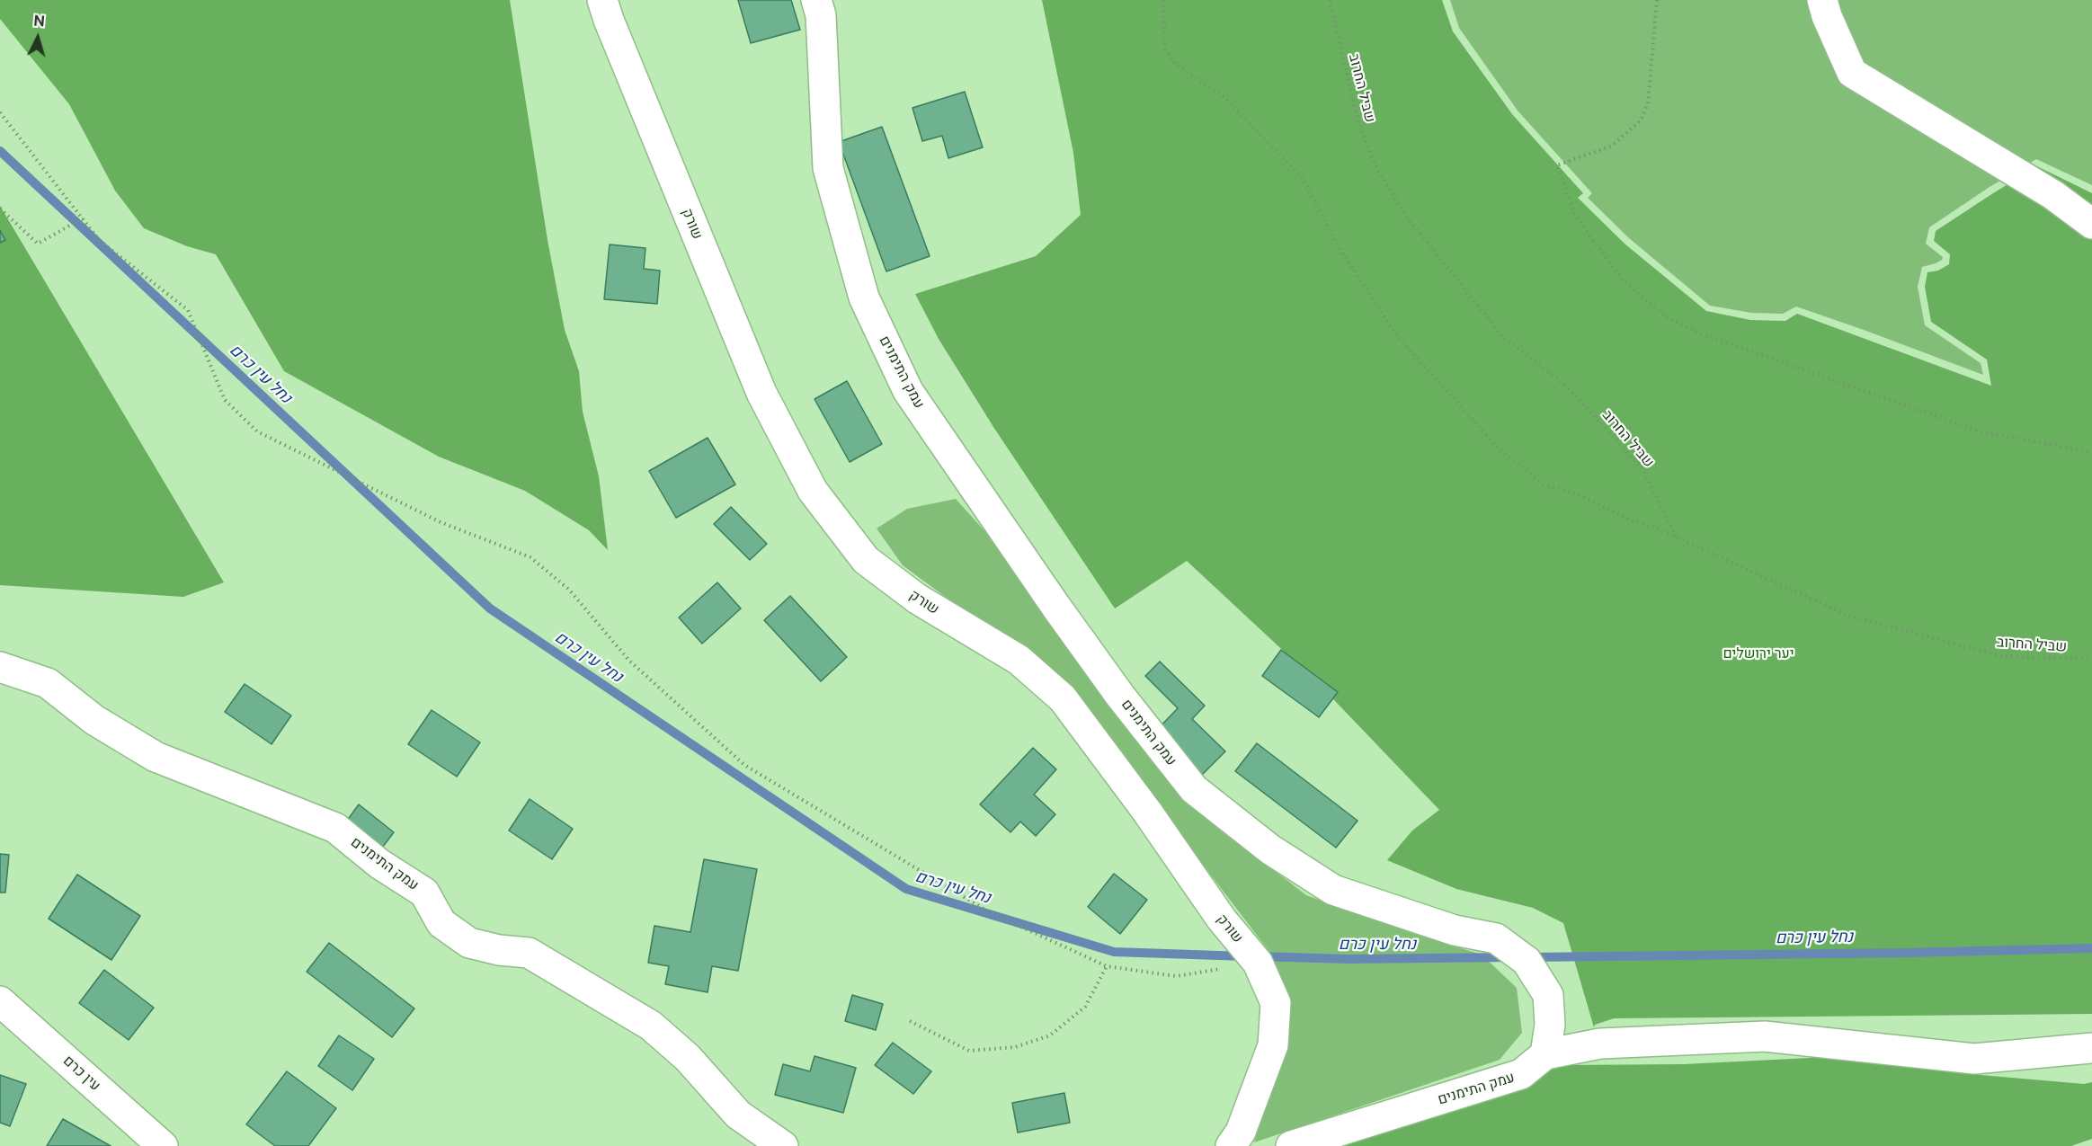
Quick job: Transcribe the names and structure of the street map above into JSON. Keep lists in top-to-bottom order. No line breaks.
{"streets":{"street":["שורק","עמק התימנים","עין כרם"],"path":["שביל החרוב"]},"water":["נחל עין כרם"],"parks":["יער ירושלים"],"north":"top"}
